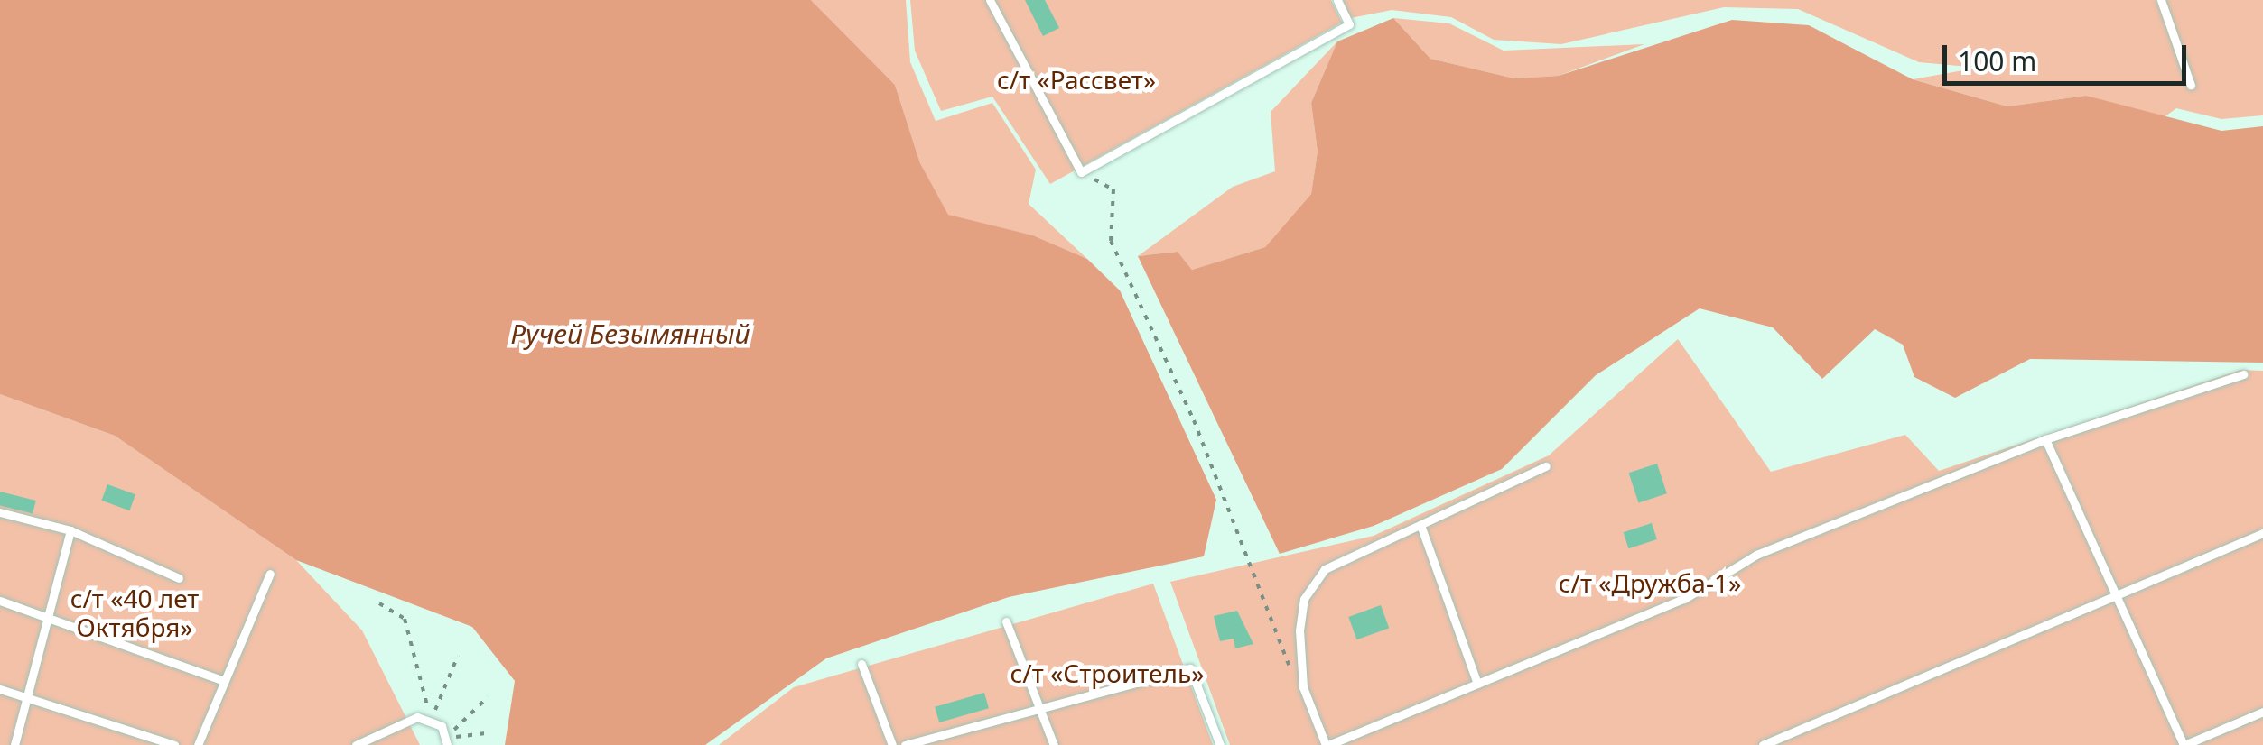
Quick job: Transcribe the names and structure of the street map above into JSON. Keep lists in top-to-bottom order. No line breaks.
{"water":["Ручей Безымянный"],"parks":["с/т «Рассвет»","с/т «Дружба-1»","с/т «40 лет Октября»","с/т «Строитель»"],"scale_bar":"100 m"}
